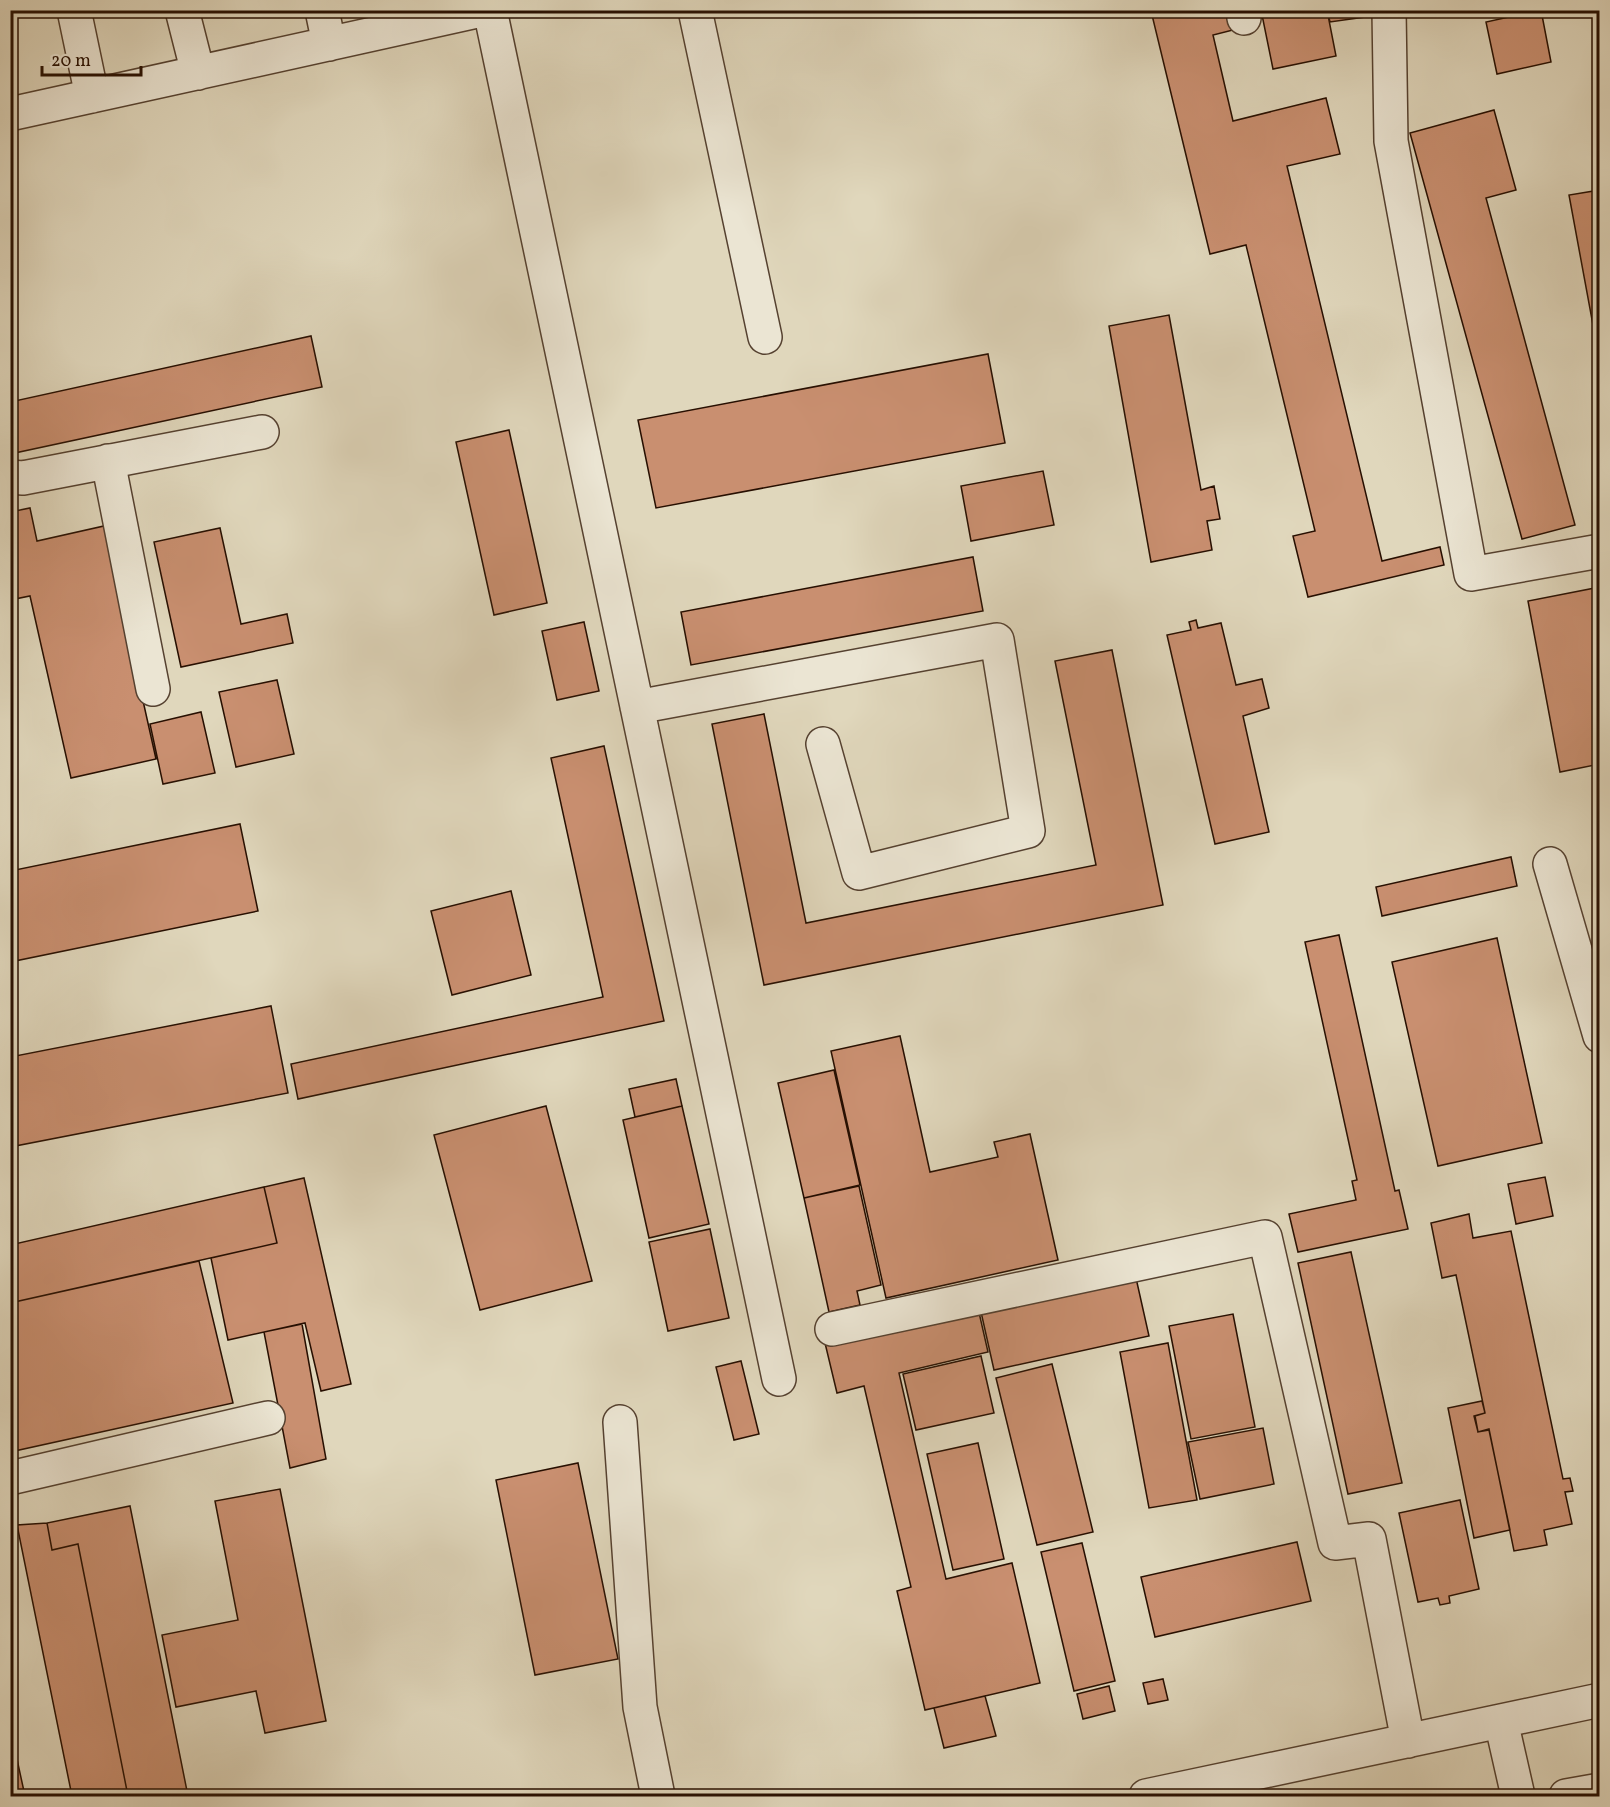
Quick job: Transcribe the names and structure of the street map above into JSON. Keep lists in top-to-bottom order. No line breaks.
{"scale_bar":"20 m"}
